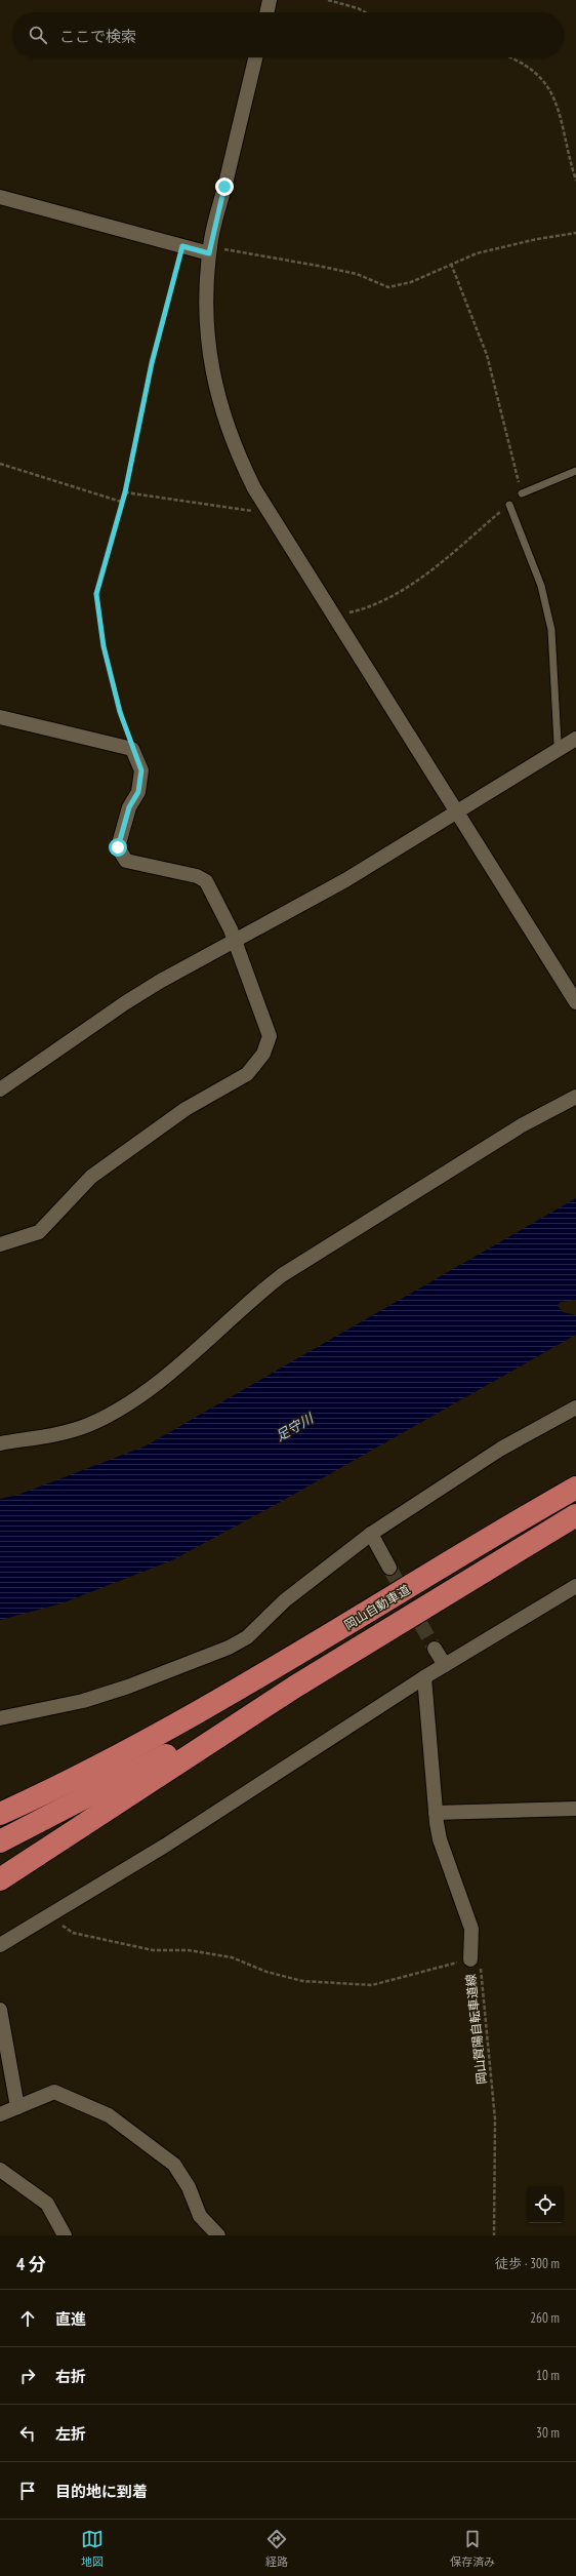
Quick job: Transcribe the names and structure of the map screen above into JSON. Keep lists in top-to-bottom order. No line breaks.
{"streets":{"highway":["岡山自動車道"],"path":["岡山賀陽自転車道線"]},"water":["足守川"],"page":{"search":"ここで検索","heading":["4 分","徒歩 · 300 m"],"list":[["直進","260 m"],["右折","10 m"],["左折","30 m"],"目的地に到着"],"nav":["地図","経路","保存済み"]}}
